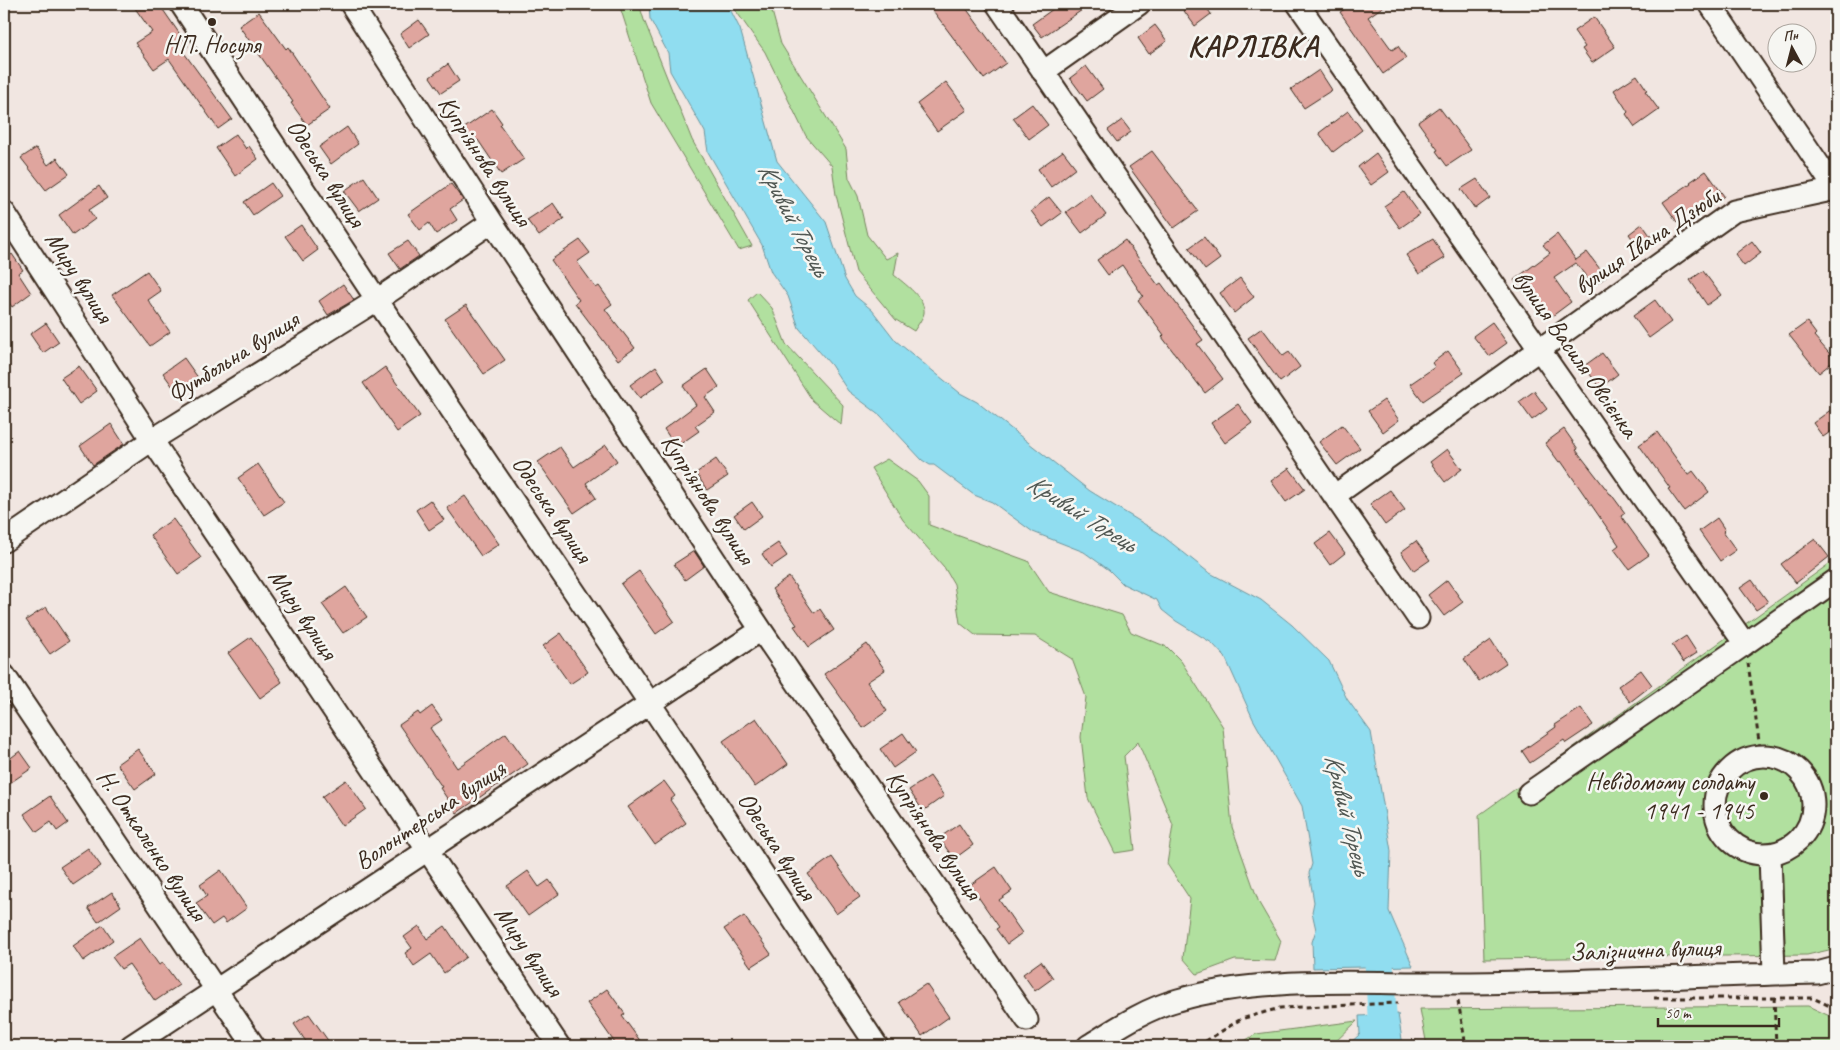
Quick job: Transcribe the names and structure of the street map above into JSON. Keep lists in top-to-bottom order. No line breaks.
{"streets":{"street":["Купріянова вулиця","Одеська вулиця","вулиця Івана Дзюби","Миру вулиця","вулиця Василя Овсієнка","Футбольна вулиця","Волонтерська вулиця","Н. Откаленко вулиця","Залізнична вулиця"]},"crossings":[["Купріянова вулиця","Футбольна вулиця"],["Купріянова вулиця","Волонтерська вулиця"],["Одеська вулиця","Футбольна вулиця"],["Одеська вулиця","Волонтерська вулиця"],["вулиця Івана Дзюби","вулиця Василя Овсієнка"],["Миру вулиця","Футбольна вулиця"],["Миру вулиця","Волонтерська вулиця"],["Волонтерська вулиця","Н. Откаленко вулиця"]],"districts":["КАРЛІВКА"],"water":["Кривий Торець"],"places":["НП. Носуля","Невідомому солдату 1941 - 1945"],"scale_bar":"50 m","north":"top"}
